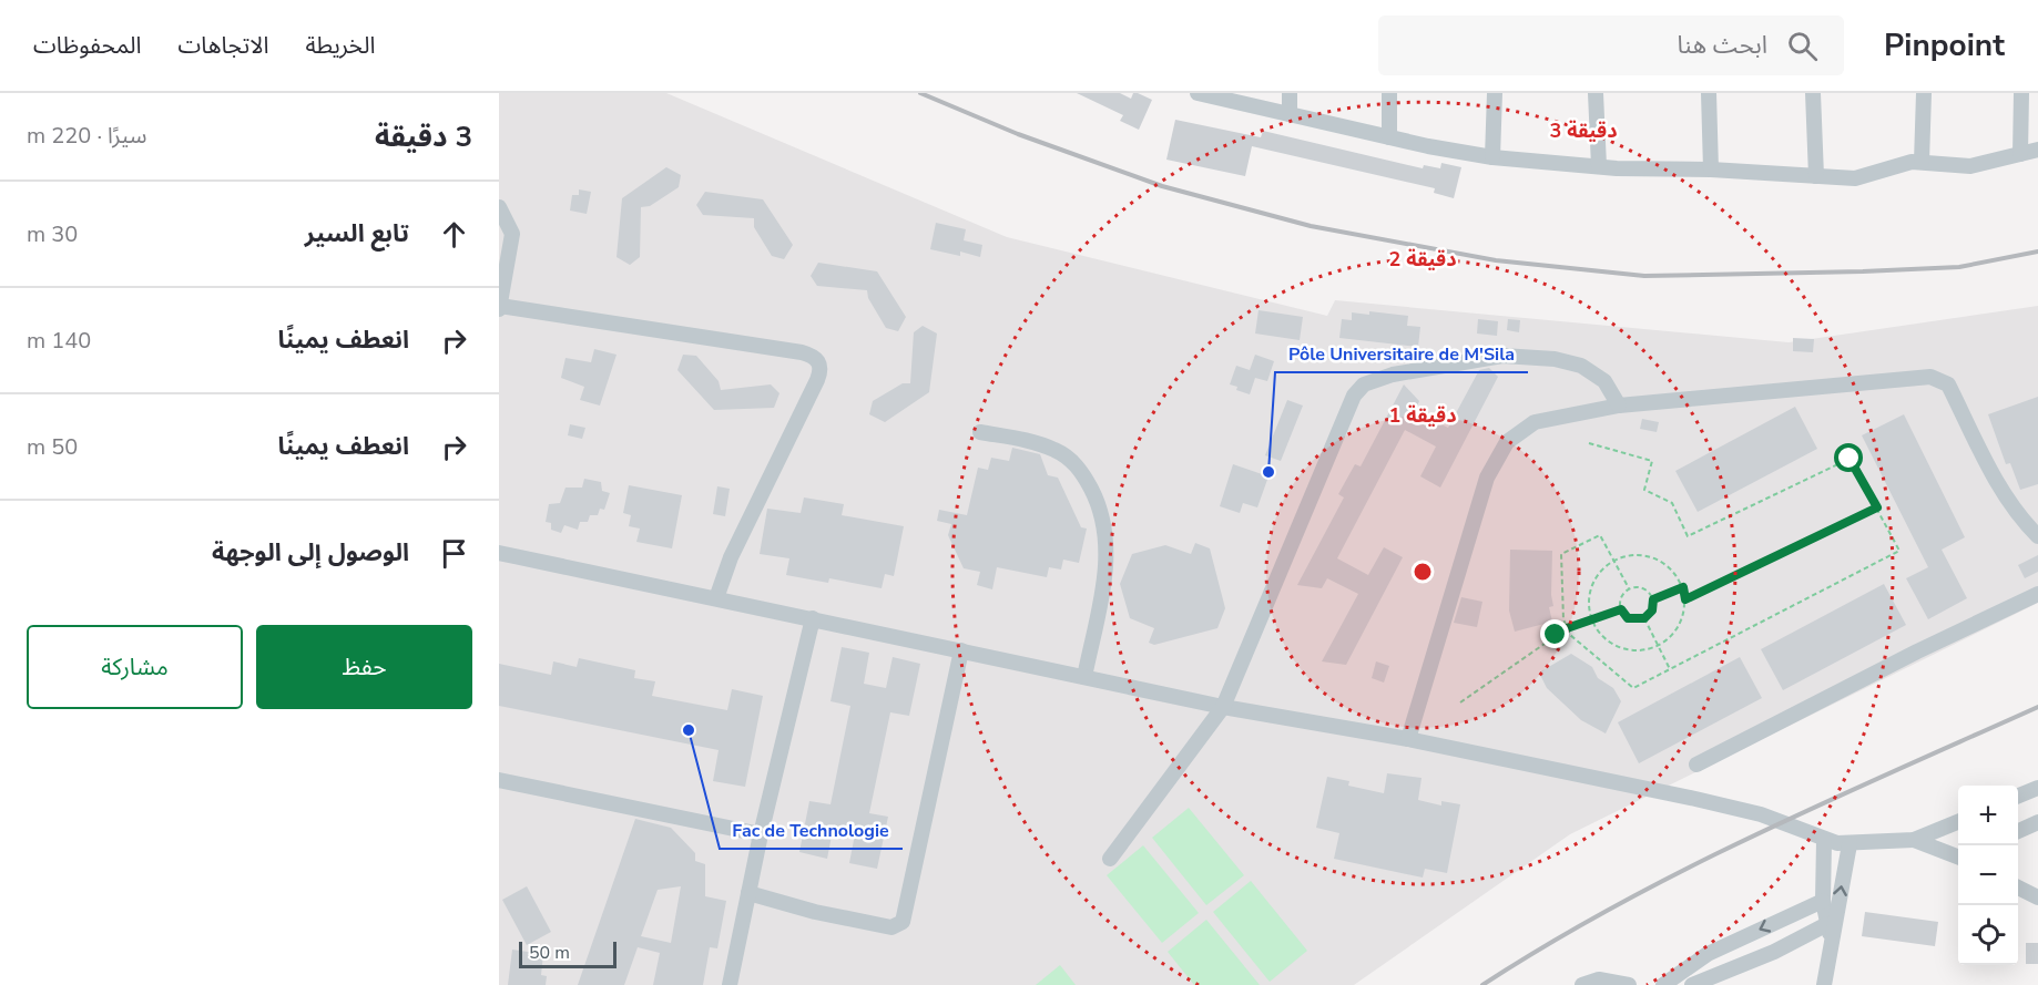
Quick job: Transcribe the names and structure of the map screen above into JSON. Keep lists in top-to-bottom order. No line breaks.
{"places":["Pôle Universitaire de M'Sila","Fac de Technologie"],"scale_bar":"50 m","page":{"header":"Pinpoint","search":"ابحث هنا","nav":["الخريطة","الاتجاهات","المحفوظات"],"heading":["3 دقيقة","سيرًا · 220 m"],"list":[["تابع السير","30 m"],["انعطف يمينًا","140 m"],["انعطف يمينًا","50 m"],"الوصول إلى الوجهة"],"buttons":["حفظ","مشاركة"],"map_buttons":["+","−"],"scale":"50 m"},"rings":["3 دقيقة","2 دقيقة","1 دقيقة"]}
